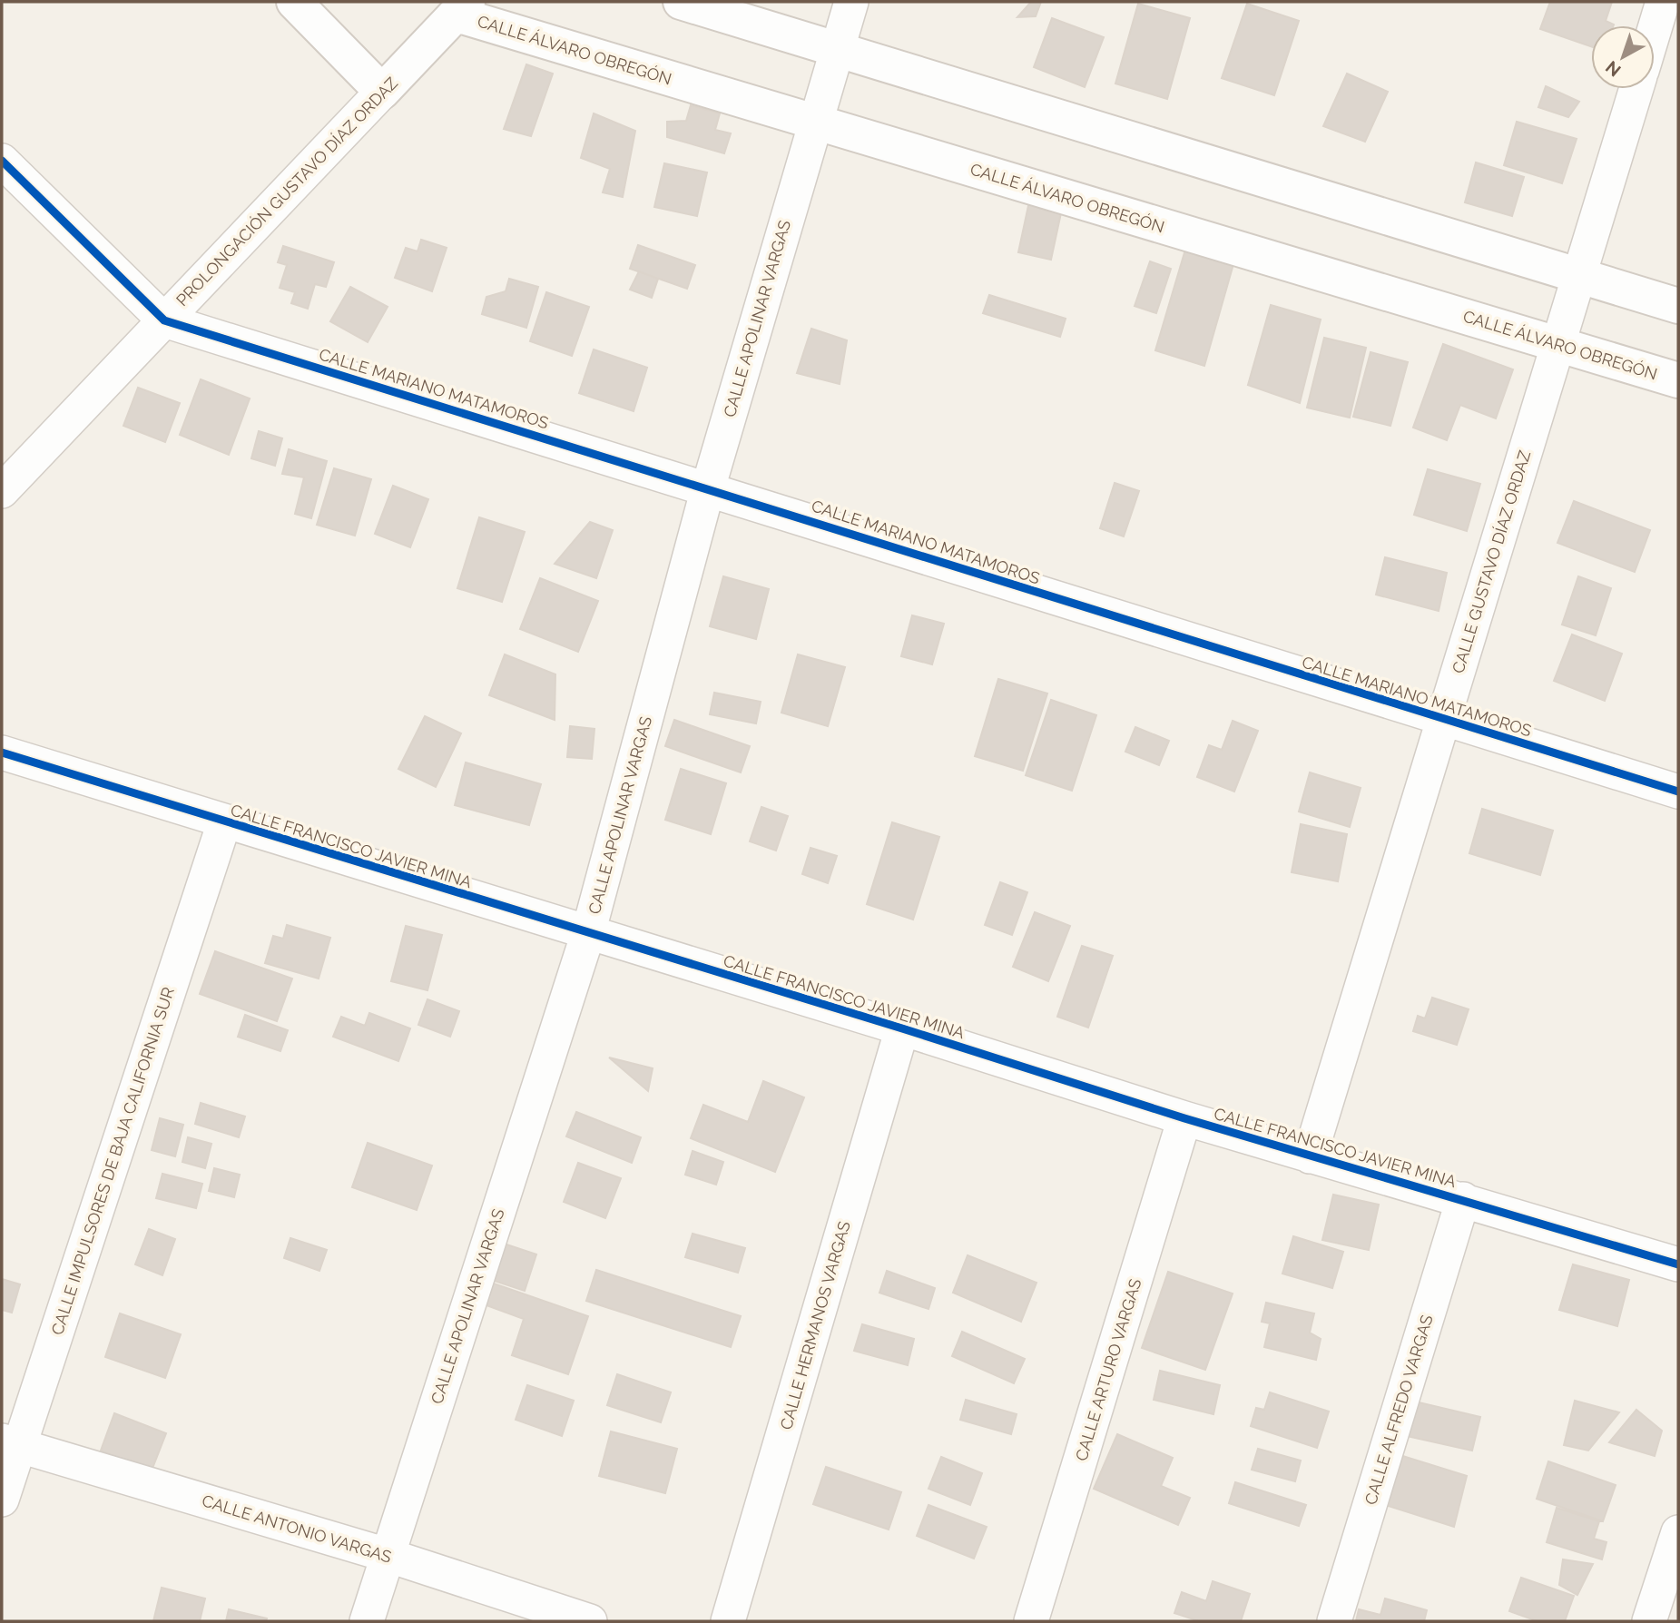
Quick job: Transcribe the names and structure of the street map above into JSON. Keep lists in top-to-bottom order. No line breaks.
{"streets":{"street":["CALLE ÁLVARO OBREGÓN","PROLONGACIÓN GUSTAVO DÍAZ ORDAZ","CALLE APOLINAR VARGAS","CALLE MARIANO MATAMOROS","CALLE GUSTAVO DÍAZ ORDAZ","CALLE FRANCISCO JAVIER MINA","CALLE IMPULSORES DE BAJA CALIFORNIA SUR","CALLE HERMANOS VARGAS","CALLE ARTURO VARGAS","CALLE ALFREDO VARGAS","CALLE ANTONIO VARGAS"]},"crossings":[["CALLE ÁLVARO OBREGÓN","PROLONGACIÓN GUSTAVO DÍAZ ORDAZ"],["CALLE ÁLVARO OBREGÓN","CALLE APOLINAR VARGAS"],["CALLE ÁLVARO OBREGÓN","CALLE GUSTAVO DÍAZ ORDAZ"],["PROLONGACIÓN GUSTAVO DÍAZ ORDAZ","CALLE MARIANO MATAMOROS"],["CALLE APOLINAR VARGAS","CALLE MARIANO MATAMOROS"],["CALLE APOLINAR VARGAS","CALLE FRANCISCO JAVIER MINA"],["CALLE APOLINAR VARGAS","CALLE ANTONIO VARGAS"],["CALLE MARIANO MATAMOROS","CALLE GUSTAVO DÍAZ ORDAZ"],["CALLE GUSTAVO DÍAZ ORDAZ","CALLE FRANCISCO JAVIER MINA"],["CALLE FRANCISCO JAVIER MINA","CALLE IMPULSORES DE BAJA CALIFORNIA SUR"],["CALLE FRANCISCO JAVIER MINA","CALLE HERMANOS VARGAS"],["CALLE FRANCISCO JAVIER MINA","CALLE ARTURO VARGAS"],["CALLE FRANCISCO JAVIER MINA","CALLE ALFREDO VARGAS"],["CALLE IMPULSORES DE BAJA CALIFORNIA SUR","CALLE ANTONIO VARGAS"]],"north":"bottom left"}
